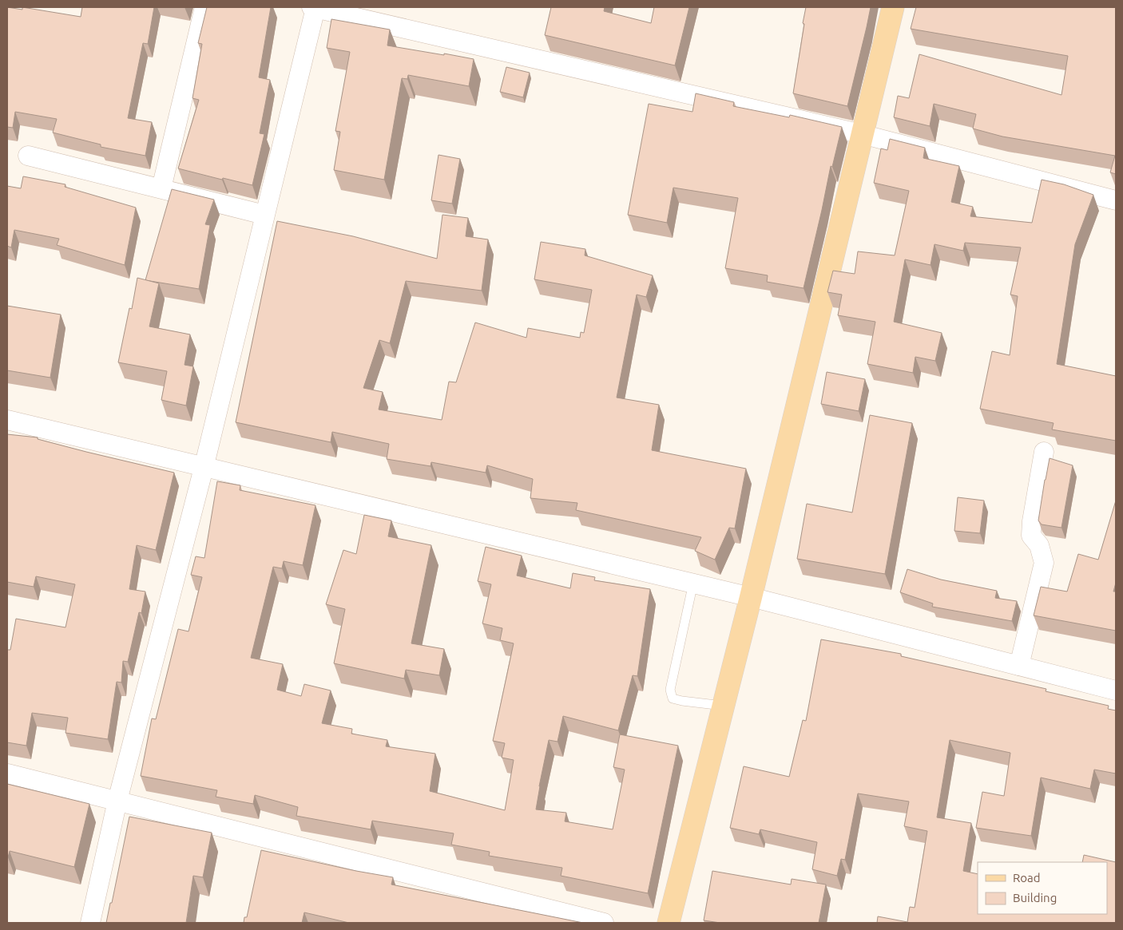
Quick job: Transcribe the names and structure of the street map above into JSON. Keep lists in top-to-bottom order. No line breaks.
{"legend":["Road","Building"]}
